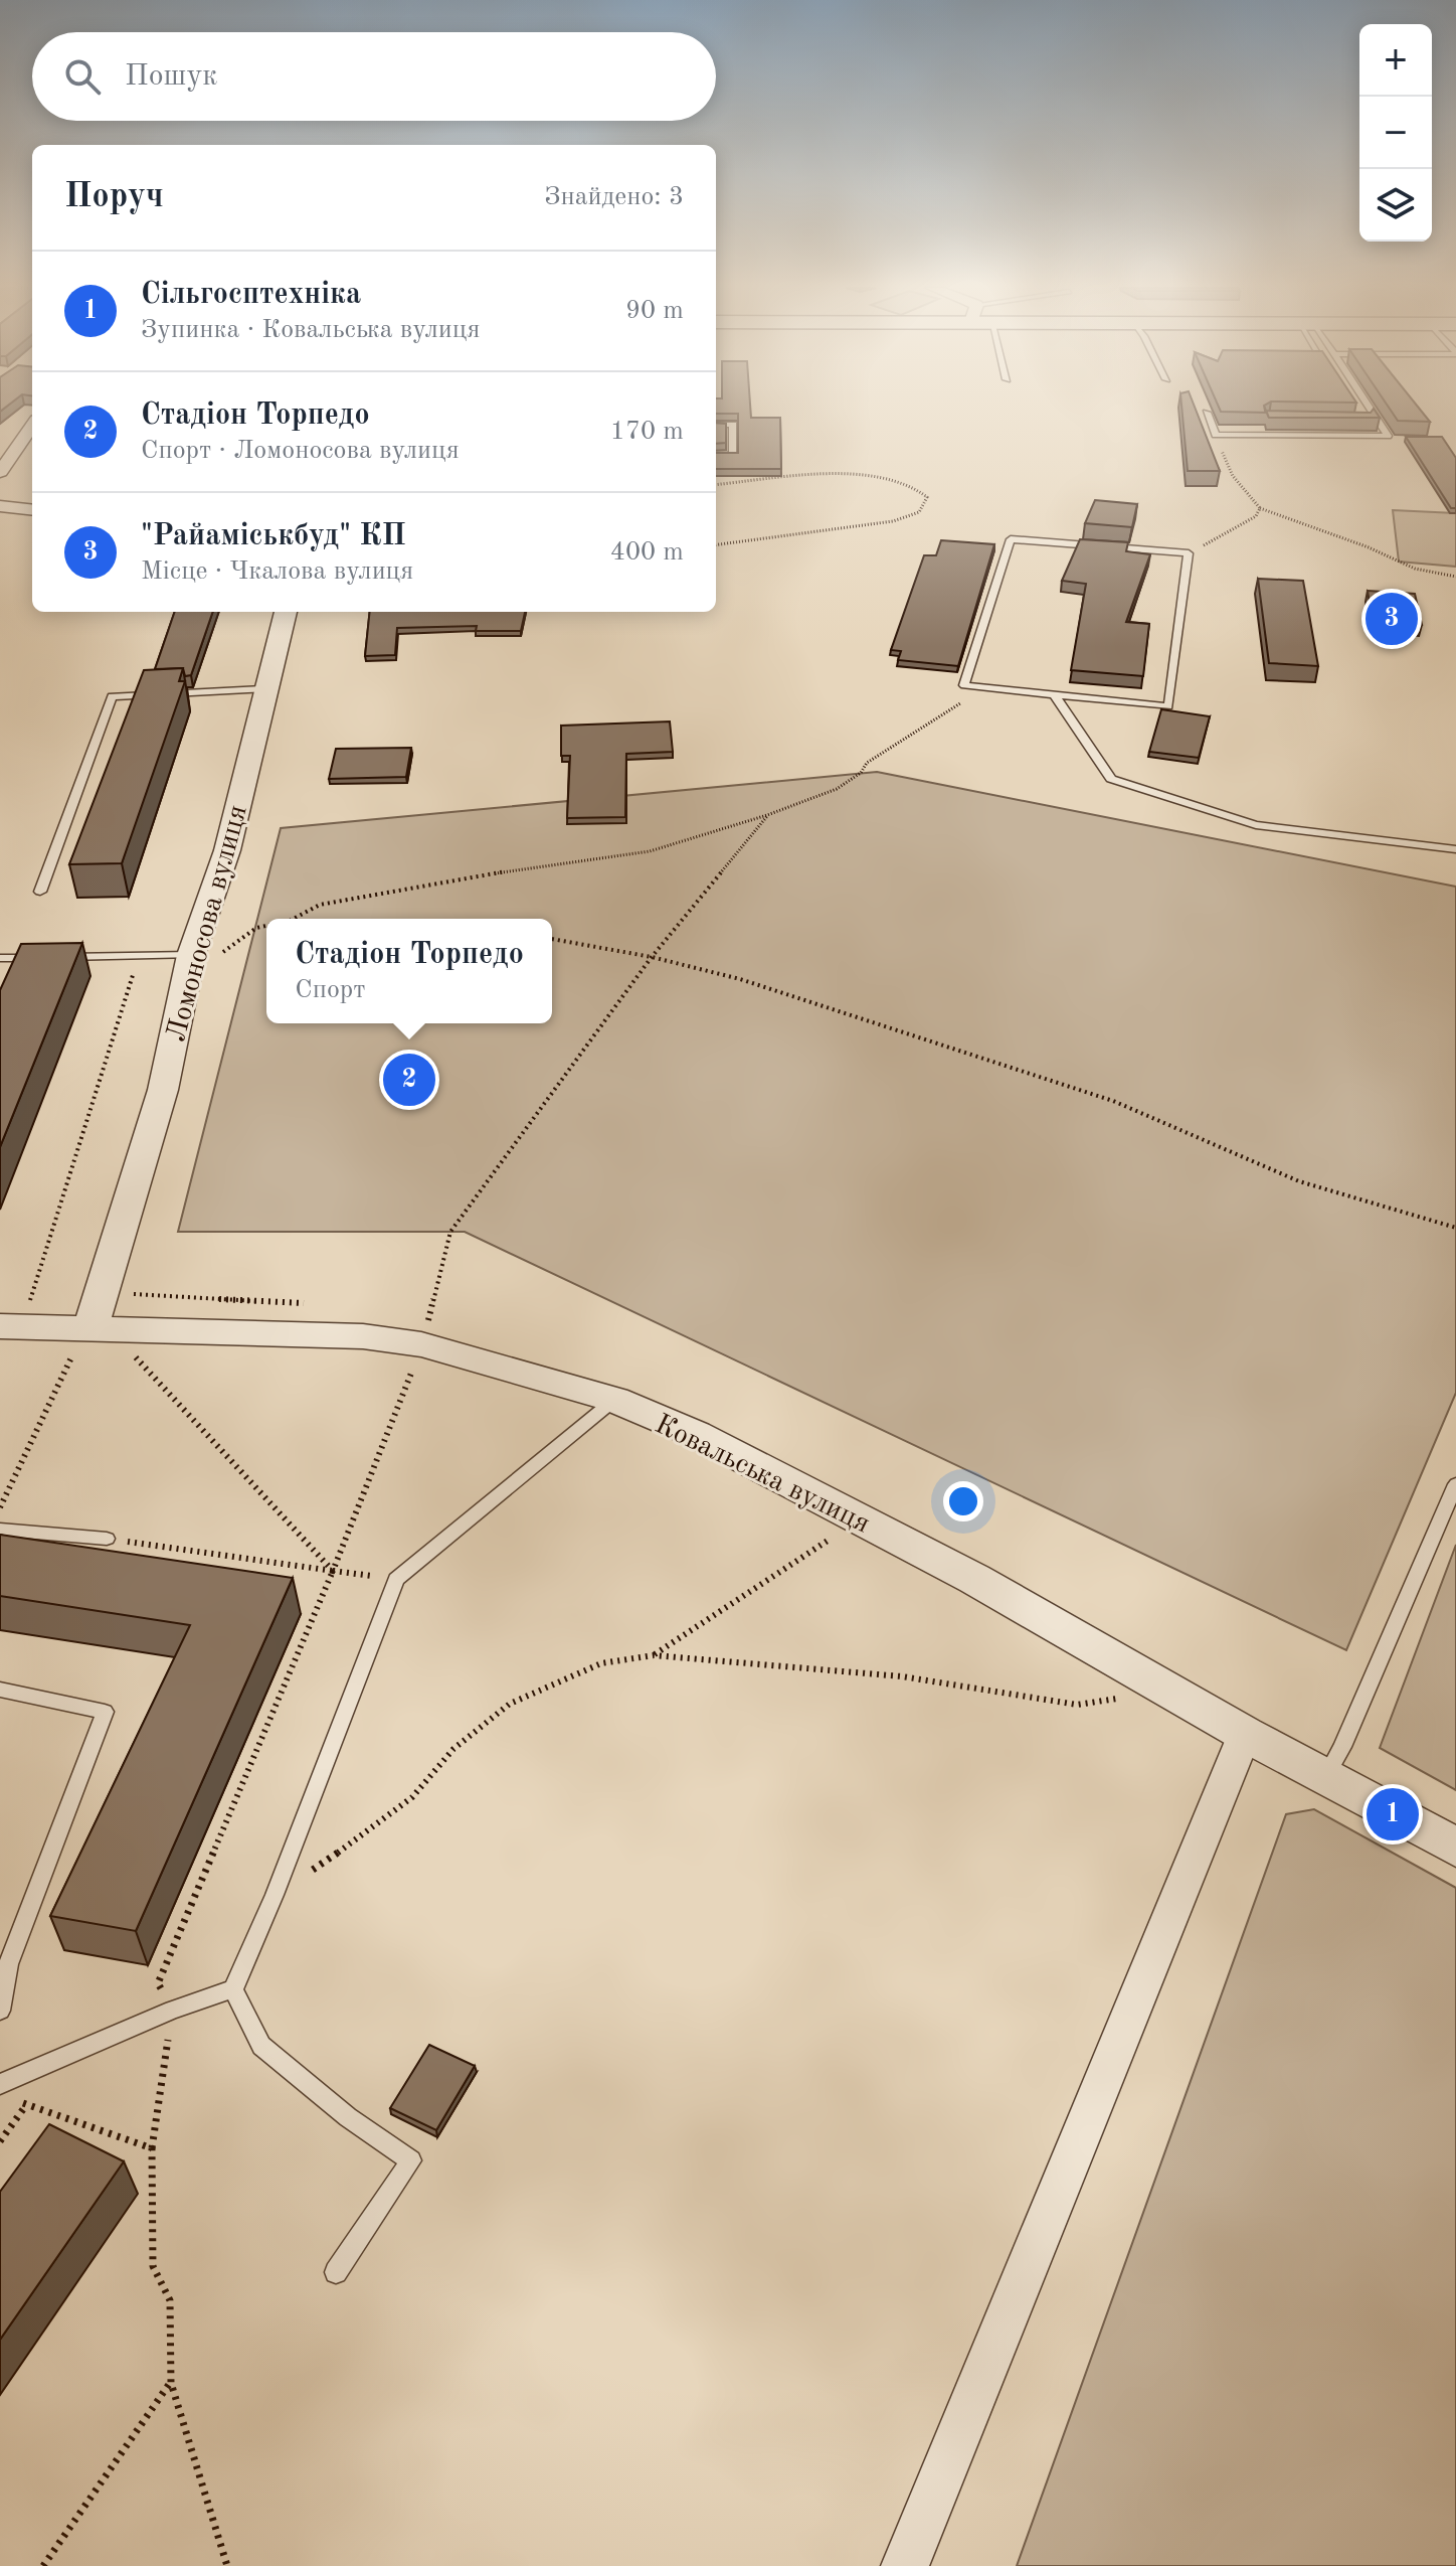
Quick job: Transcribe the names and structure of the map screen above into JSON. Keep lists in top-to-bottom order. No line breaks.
{"streets":{"street":["Ломоносова вулиця","Ковальська вулиця"]},"crossings":[["Ломоносова вулиця","Ковальська вулиця"]],"page":{"map_buttons":["+","−"],"search":"Пошук","heading":["Поруч","Знайдено: 3"],"list":[{"mark":"1","name":"Сільгосптехніка","note":"Зупинка · Ковальська вулиця","value":"90 m"},{"mark":"2","name":"Стадіон Торпедо","note":"Спорт · Ломоносова вулиця","value":"170 m"},{"mark":"3","name":"\"Райаміськбуд\" КП","note":"Місце · Чкалова вулиця","value":"400 m"}],"pins":["3","2","1"],"popup":["Стадіон Торпедо","Спорт"]}}
